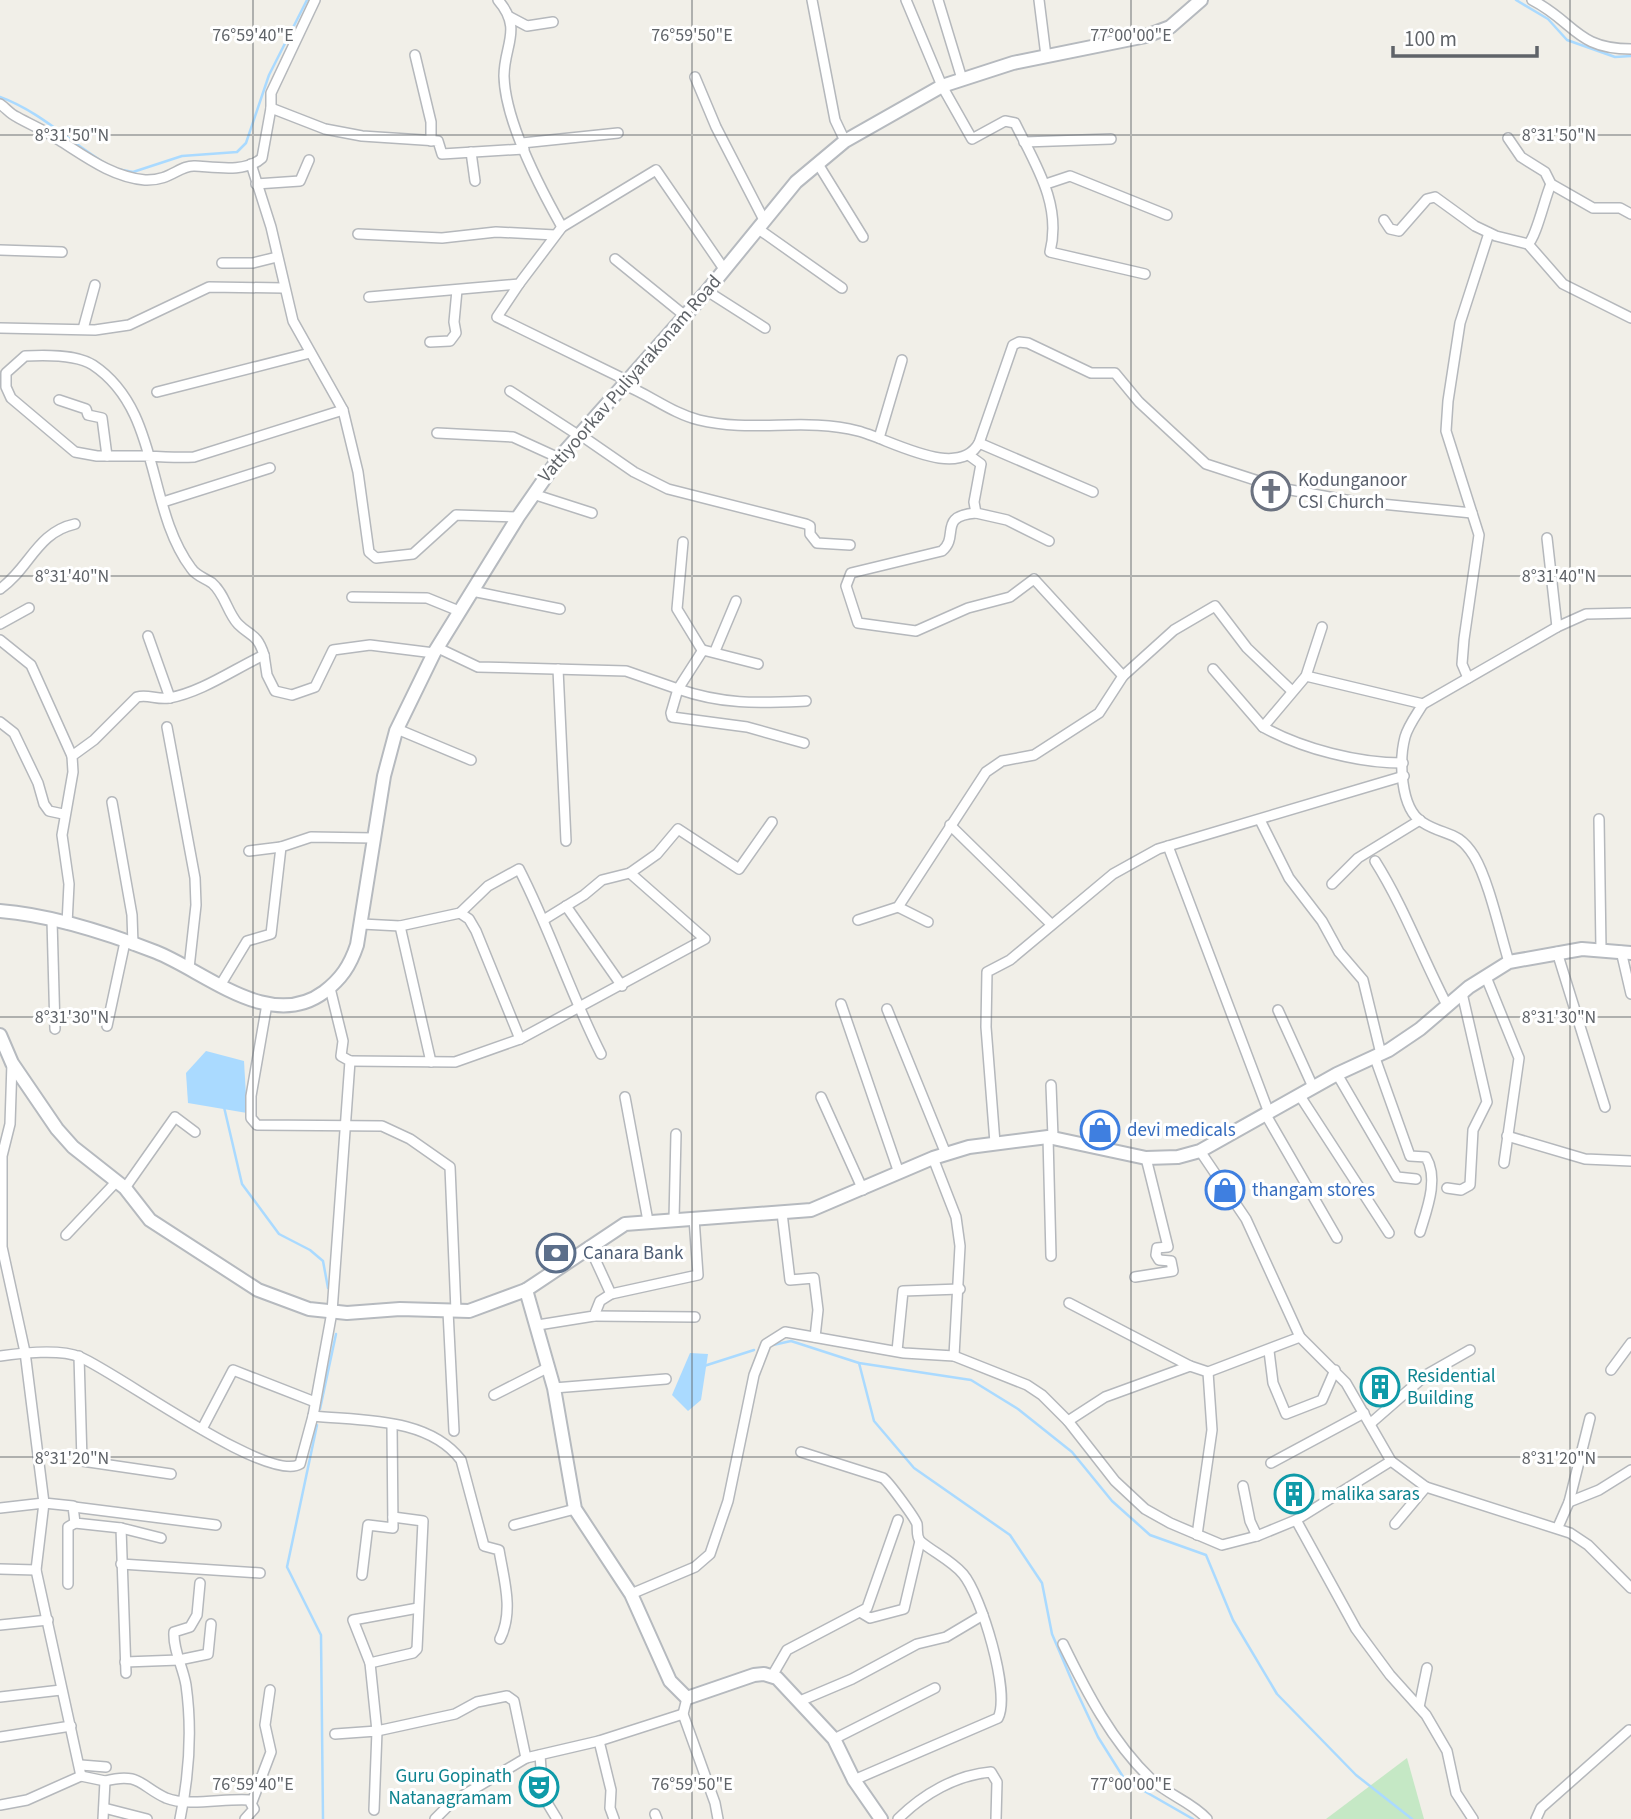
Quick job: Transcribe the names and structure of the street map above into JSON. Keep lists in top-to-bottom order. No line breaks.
{"streets":{"street":["Vattiyoorkav Puliyarakonam Road"]},"places":{"church":["Kodunganoor CSI Church"],"shop":["devi medicals","thangam stores"],"bank":["Canara Bank"],"building":["Residential Building","malika saras"],"theatre":["Guru Gopinath Natanagramam"]},"scale_bar":"100 m","coordinates":["76°59'40\"E","76°59'50\"E","77°00'00\"E","8°31'50\"N","8°31'40\"N","8°31'30\"N","8°31'20\"N"]}
